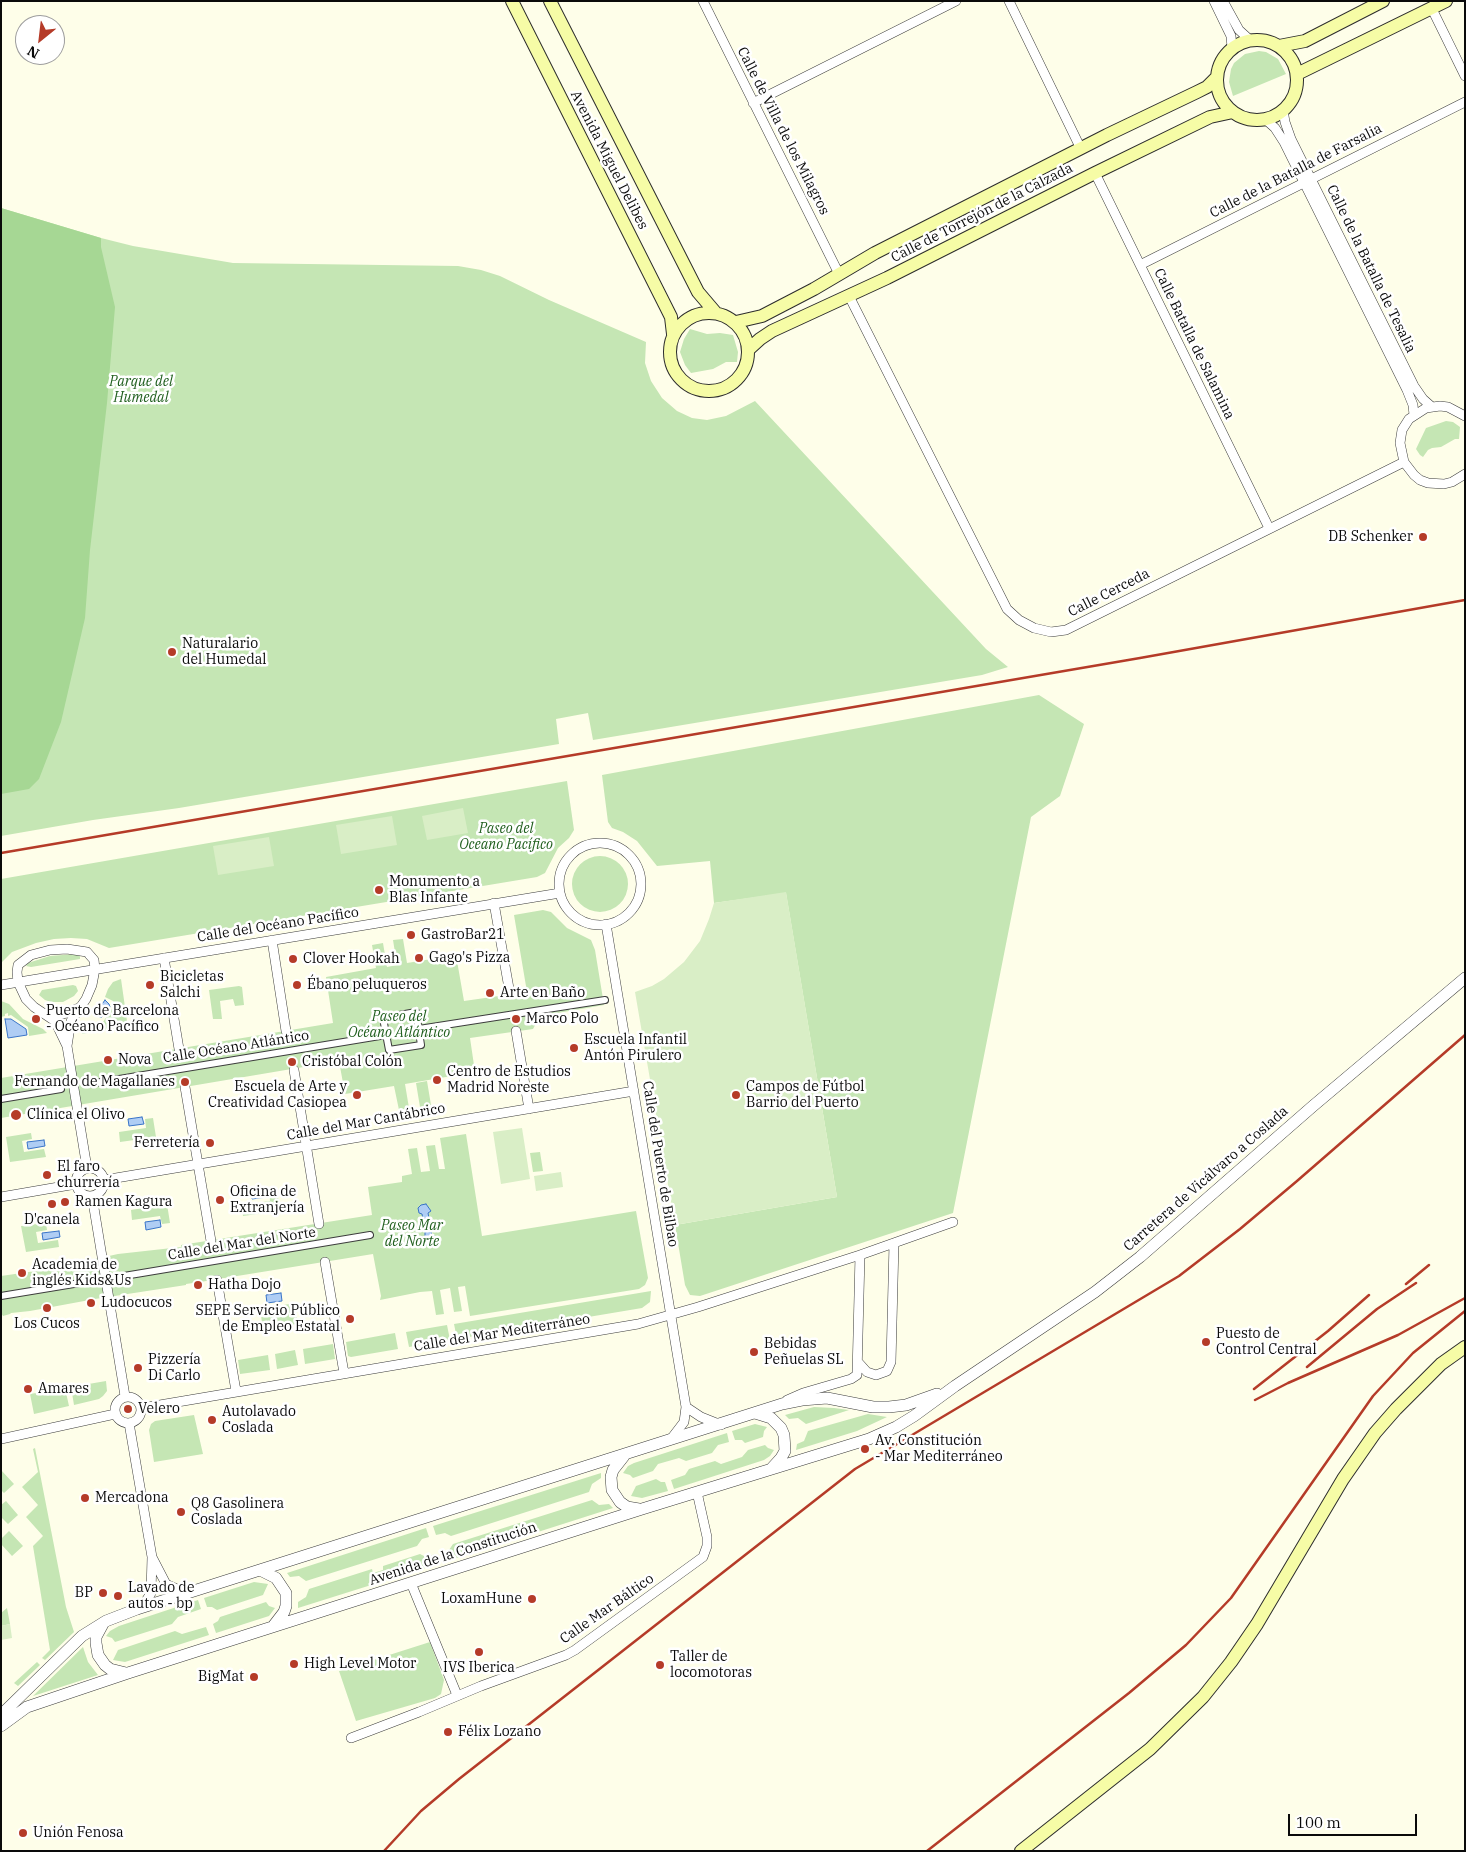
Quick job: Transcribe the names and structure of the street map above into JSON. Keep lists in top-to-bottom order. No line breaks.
{"streets":{"main road":["Avenida Miguel Delibes","Calle de Torrejón de la Calzada"],"street":["Calle de Villa de los Milagros","Calle de la Batalla de Farsalia","Calle de la Batalla de Tesalia","Calle Batalla de Salamina","Calle Cerceda","Calle del Océano Pacífico","Calle Océano Atlántico","Calle del Mar Cantábrico","Calle del Puerto de Bilbao","Carretera de Vicálvaro a Coslada","Calle del Mar del Norte","Calle del Mar Mediterráneo","Avenida de la Constitución","Calle Mar Báltico"]},"crossings":[["Calle de Villa de los Milagros","Calle de Torrejón de la Calzada"],["Avenida Miguel Delibes","Calle de Torrejón de la Calzada"],["Calle de la Batalla de Farsalia","Calle de la Batalla de Tesalia"],["Calle de la Batalla de Farsalia","Calle Batalla de Salamina"],["Calle de Torrejón de la Calzada","Calle de la Batalla de Tesalia"],["Calle de Torrejón de la Calzada","Calle Batalla de Salamina"],["Calle de Torrejón de la Calzada","Calle Cerceda"],["Calle Batalla de Salamina","Calle Cerceda"],["Calle del Océano Pacífico","Calle del Puerto de Bilbao"],["Calle del Mar Cantábrico","Calle del Puerto de Bilbao"],["Calle del Puerto de Bilbao","Calle del Mar Mediterráneo"],["Carretera de Vicálvaro a Coslada","Avenida de la Constitución"],["Avenida de la Constitución","Calle Mar Báltico"]],"parks":["Parque del Humedal","Paseo del Oceano Pacífico","Paseo del Océano Atlántico","Paseo Mar del Norte"],"places":["DB Schenker","Naturalario del Humedal","Monumento a Blas Infante","GastroBar21","Gago's Pizza","Clover Hookah","Bicicletas Salchi","Ébano peluqueros","Arte en Baño","Puerto de Barcelona - Océano Pacífico","Marco Polo","Escuela Infantil Antón Pirulero","Nova","Cristóbal Colón","Centro de Estudios Madrid Noreste","Fernando de Magallanes","Escuela de Arte y Creatividad Casiopea","Campos de Fútbol Barrio del Puerto","Clínica el Olivo","Ferretería","El faro churrería","Oficina de Extranjería","Ramen Kagura","D'canela","Academia de inglés Kids&Us","Hatha Dojo","Ludocucos","Los Cucos","SEPE Servicio Público de Empleo Estatal","Puesto de Control Central","Bebidas Peñuelas SL","Pizzería Di Carlo","Amares","Velero","Autolavado Coslada","Av. Constitución - Mar Mediterráneo","Mercadona","Q8 Gasolinera Coslada","BP","Lavado de autos - bp","LoxamHune","IVS Iberica","High Level Motor","Taller de locomotoras","BigMat","Félix Lozano","Unión Fenosa"],"scale_bar":"100 m","north":"bottom left"}
